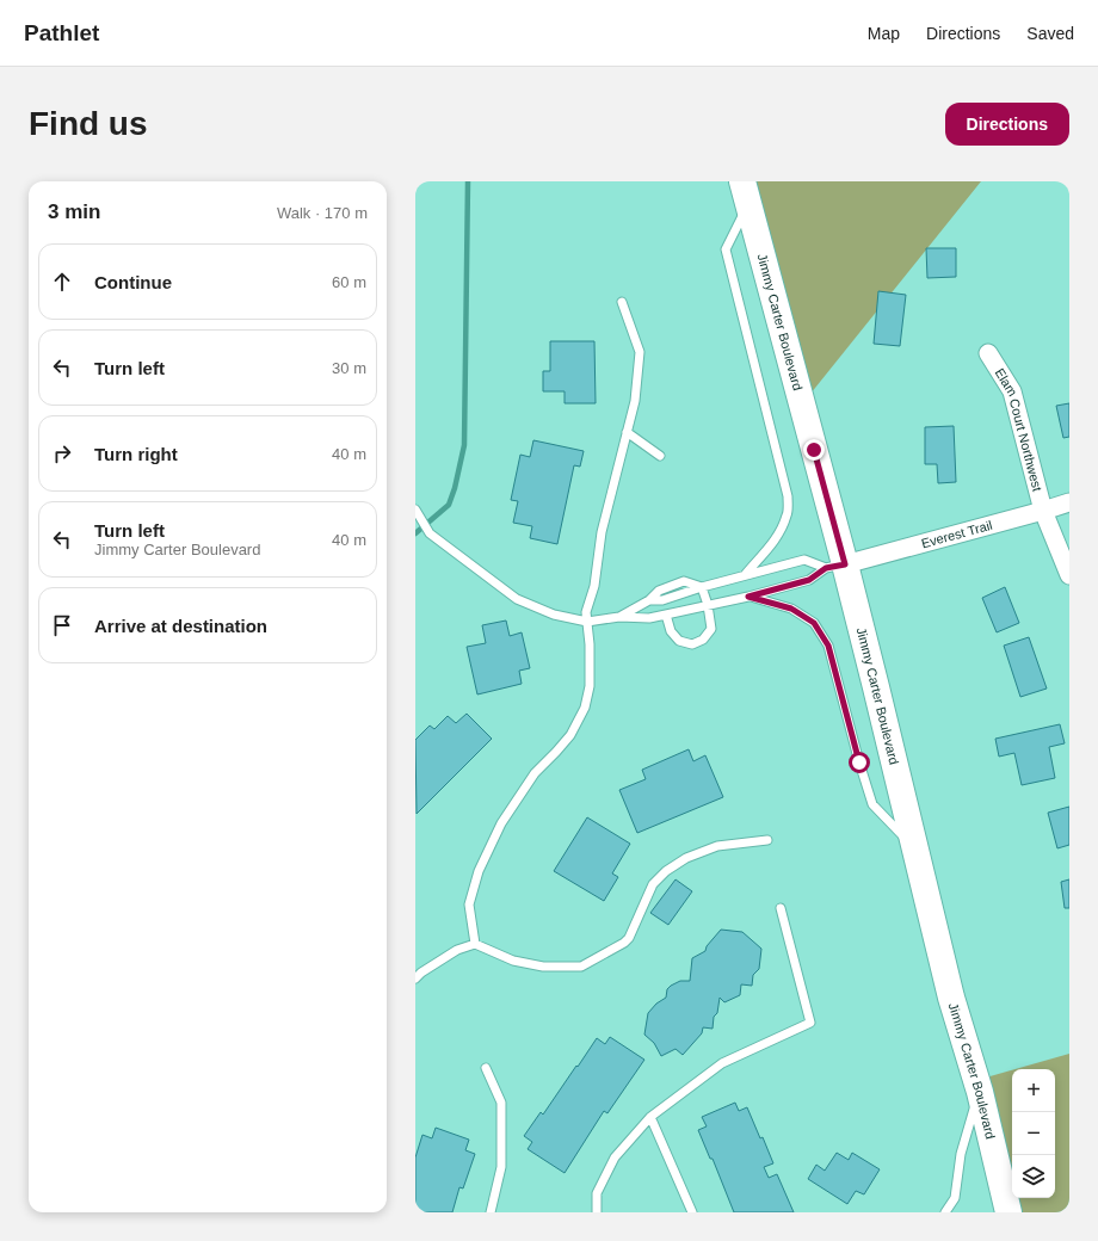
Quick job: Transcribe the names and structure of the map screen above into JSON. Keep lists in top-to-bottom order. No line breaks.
{"streets":{"main road":["Jimmy Carter Boulevard"],"street":["Elam Court Northwest","Everest Trail"]},"crossings":[["Jimmy Carter Boulevard","Everest Trail"],["Elam Court Northwest","Everest Trail"]],"page":{"header":"Pathlet","nav":["Map","Directions","Saved"],"buttons":"Directions","title":"Find us","heading":["3 min","Walk · 170 m"],"list":[["Continue","60 m"],["Turn left","30 m"],["Turn right","40 m"],["Turn left","Jimmy Carter Boulevard","40 m"],"Arrive at destination"],"map_buttons":["+","−"]}}
